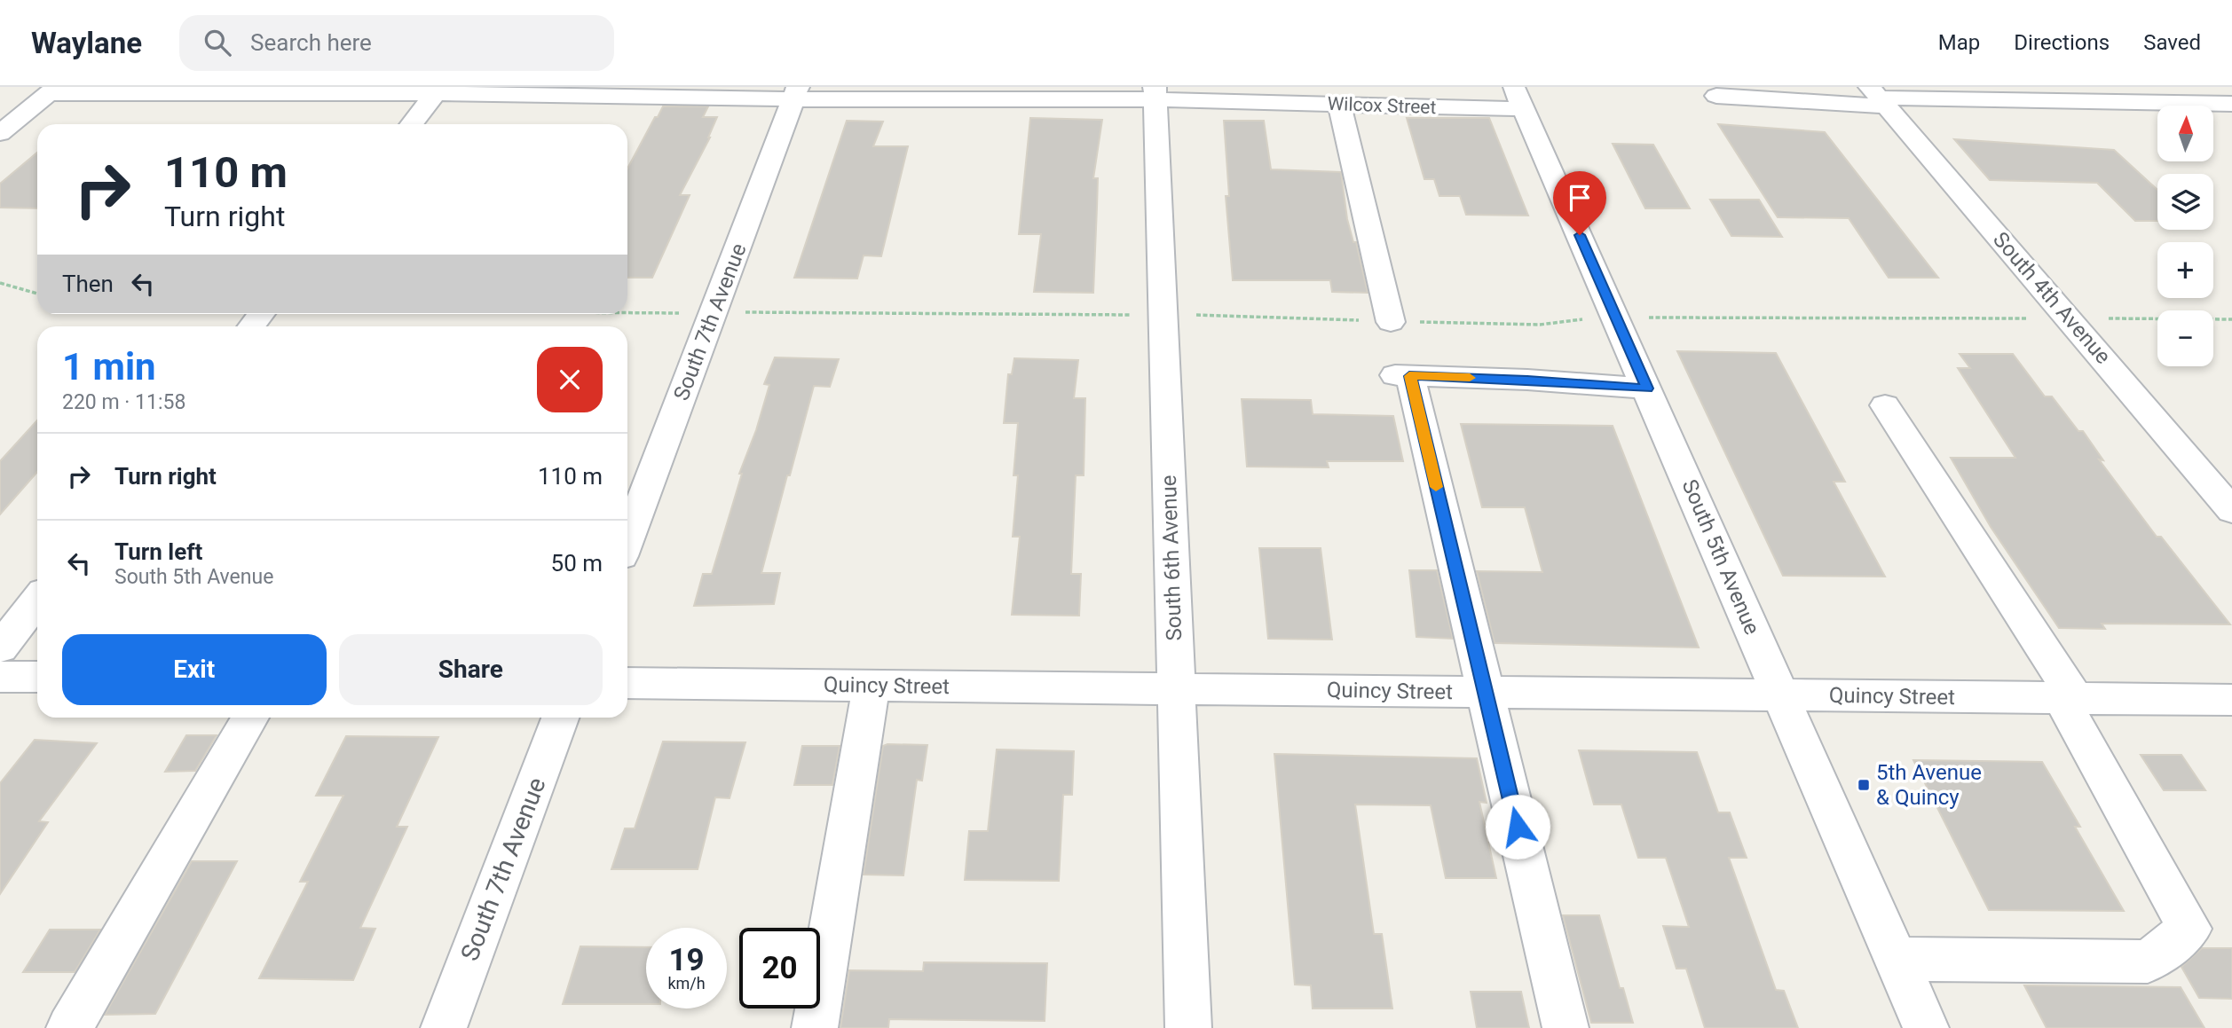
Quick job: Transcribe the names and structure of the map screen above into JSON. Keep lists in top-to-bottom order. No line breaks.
{"streets":{"street":["Wilcox Street","South 4th Avenue","South 7th Avenue","South 5th Avenue","South 6th Avenue","Quincy Street"]},"crossings":[["Wilcox Street","South 7th Avenue"],["Wilcox Street","South 5th Avenue"],["Wilcox Street","South 6th Avenue"],["South 5th Avenue","Quincy Street"],["South 6th Avenue","Quincy Street"]],"places":{"transit":["5th Avenue & Quincy"]},"north":"top","page":{"header":"Waylane","search":"Search here","nav":["Map","Directions","Saved"],"map_buttons":["+","−"],"turn":["110 m","Turn right"],"then":"Then","heading":["1 min","220 m · 11:58"],"list":[{"name":"Turn right","value":"110 m"},{"name":"Turn left","note":"South 5th Avenue","value":"50 m"}],"buttons":["Exit","Share"],"speed":"19 km/h","limit":"20"}}
